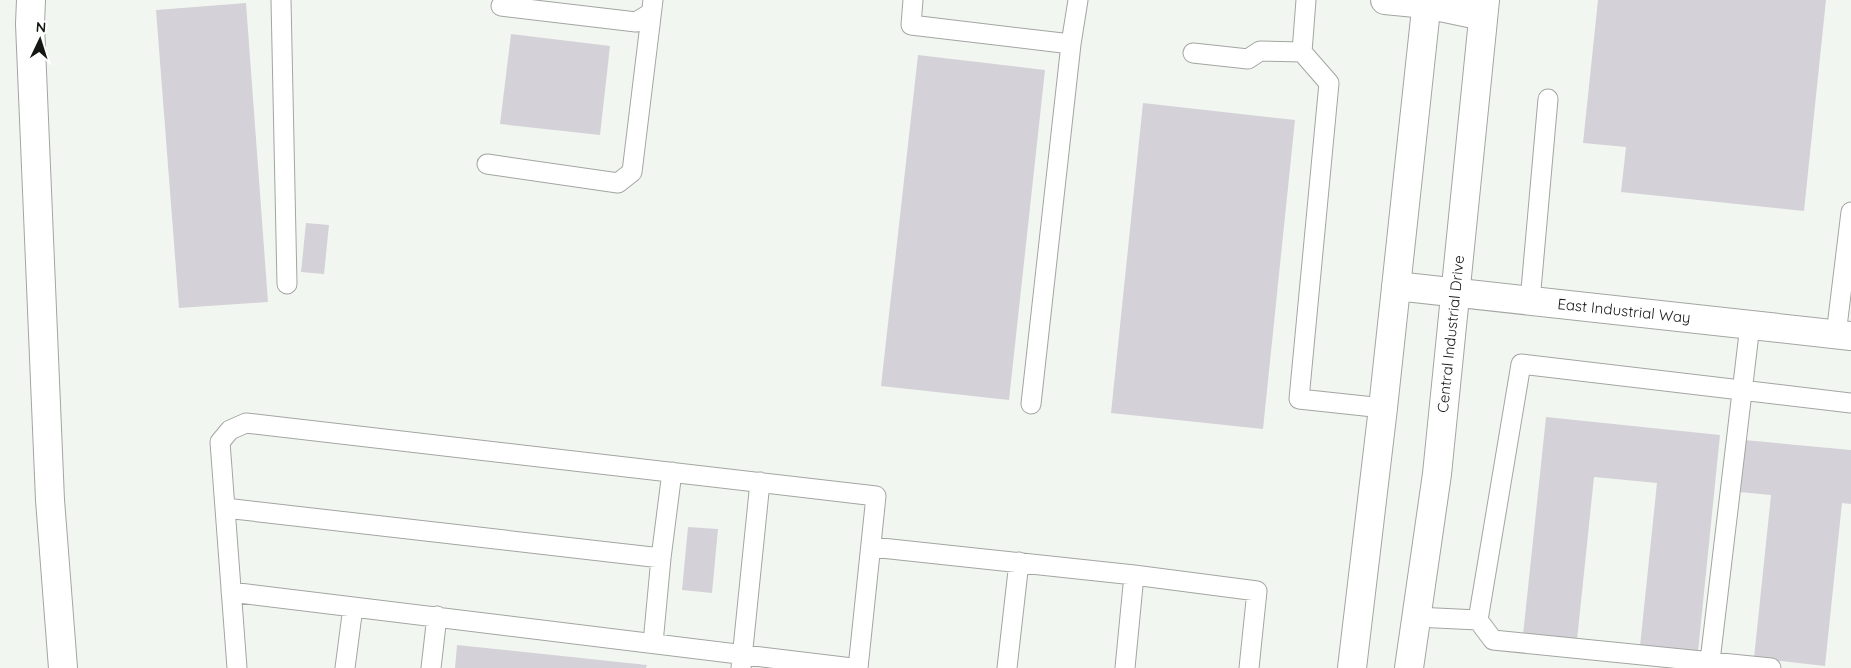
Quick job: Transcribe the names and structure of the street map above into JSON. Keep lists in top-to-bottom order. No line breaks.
{"streets":{"main road":["East Industrial Way","Central Industrial Drive"]},"crossings":[["East Industrial Way","Central Industrial Drive"]],"north":"top"}
